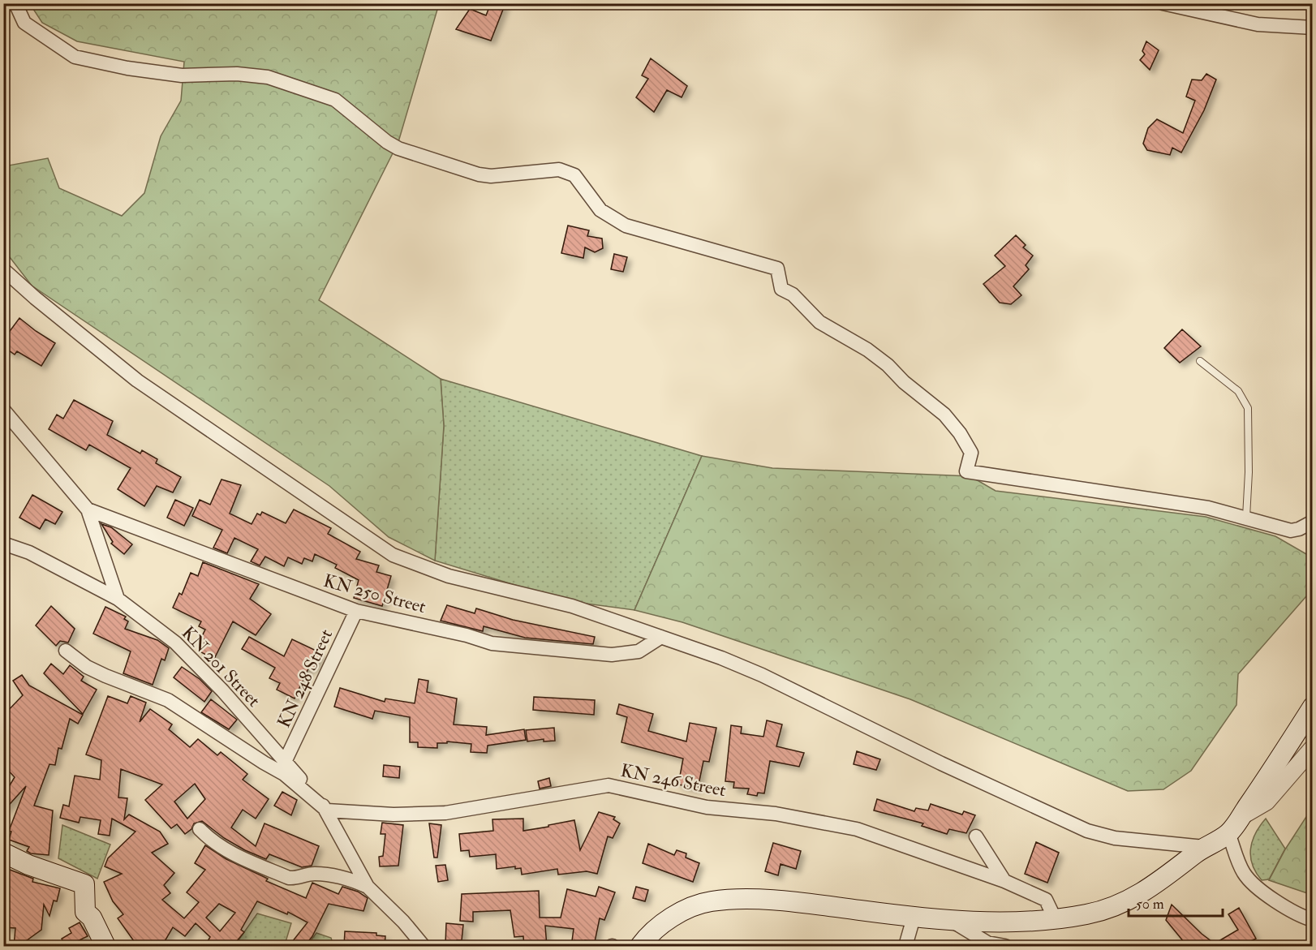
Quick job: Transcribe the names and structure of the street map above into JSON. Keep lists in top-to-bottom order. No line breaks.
{"streets":{"street":["KN 250 Street","KN 201 Street","KN 248 Street","KN 246 Street"]},"crossings":[["KN 250 Street","KN 248 Street"],["KN 201 Street","KN 248 Street"],["KN 201 Street","KN 246 Street"]],"scale_bar":"50 m"}
